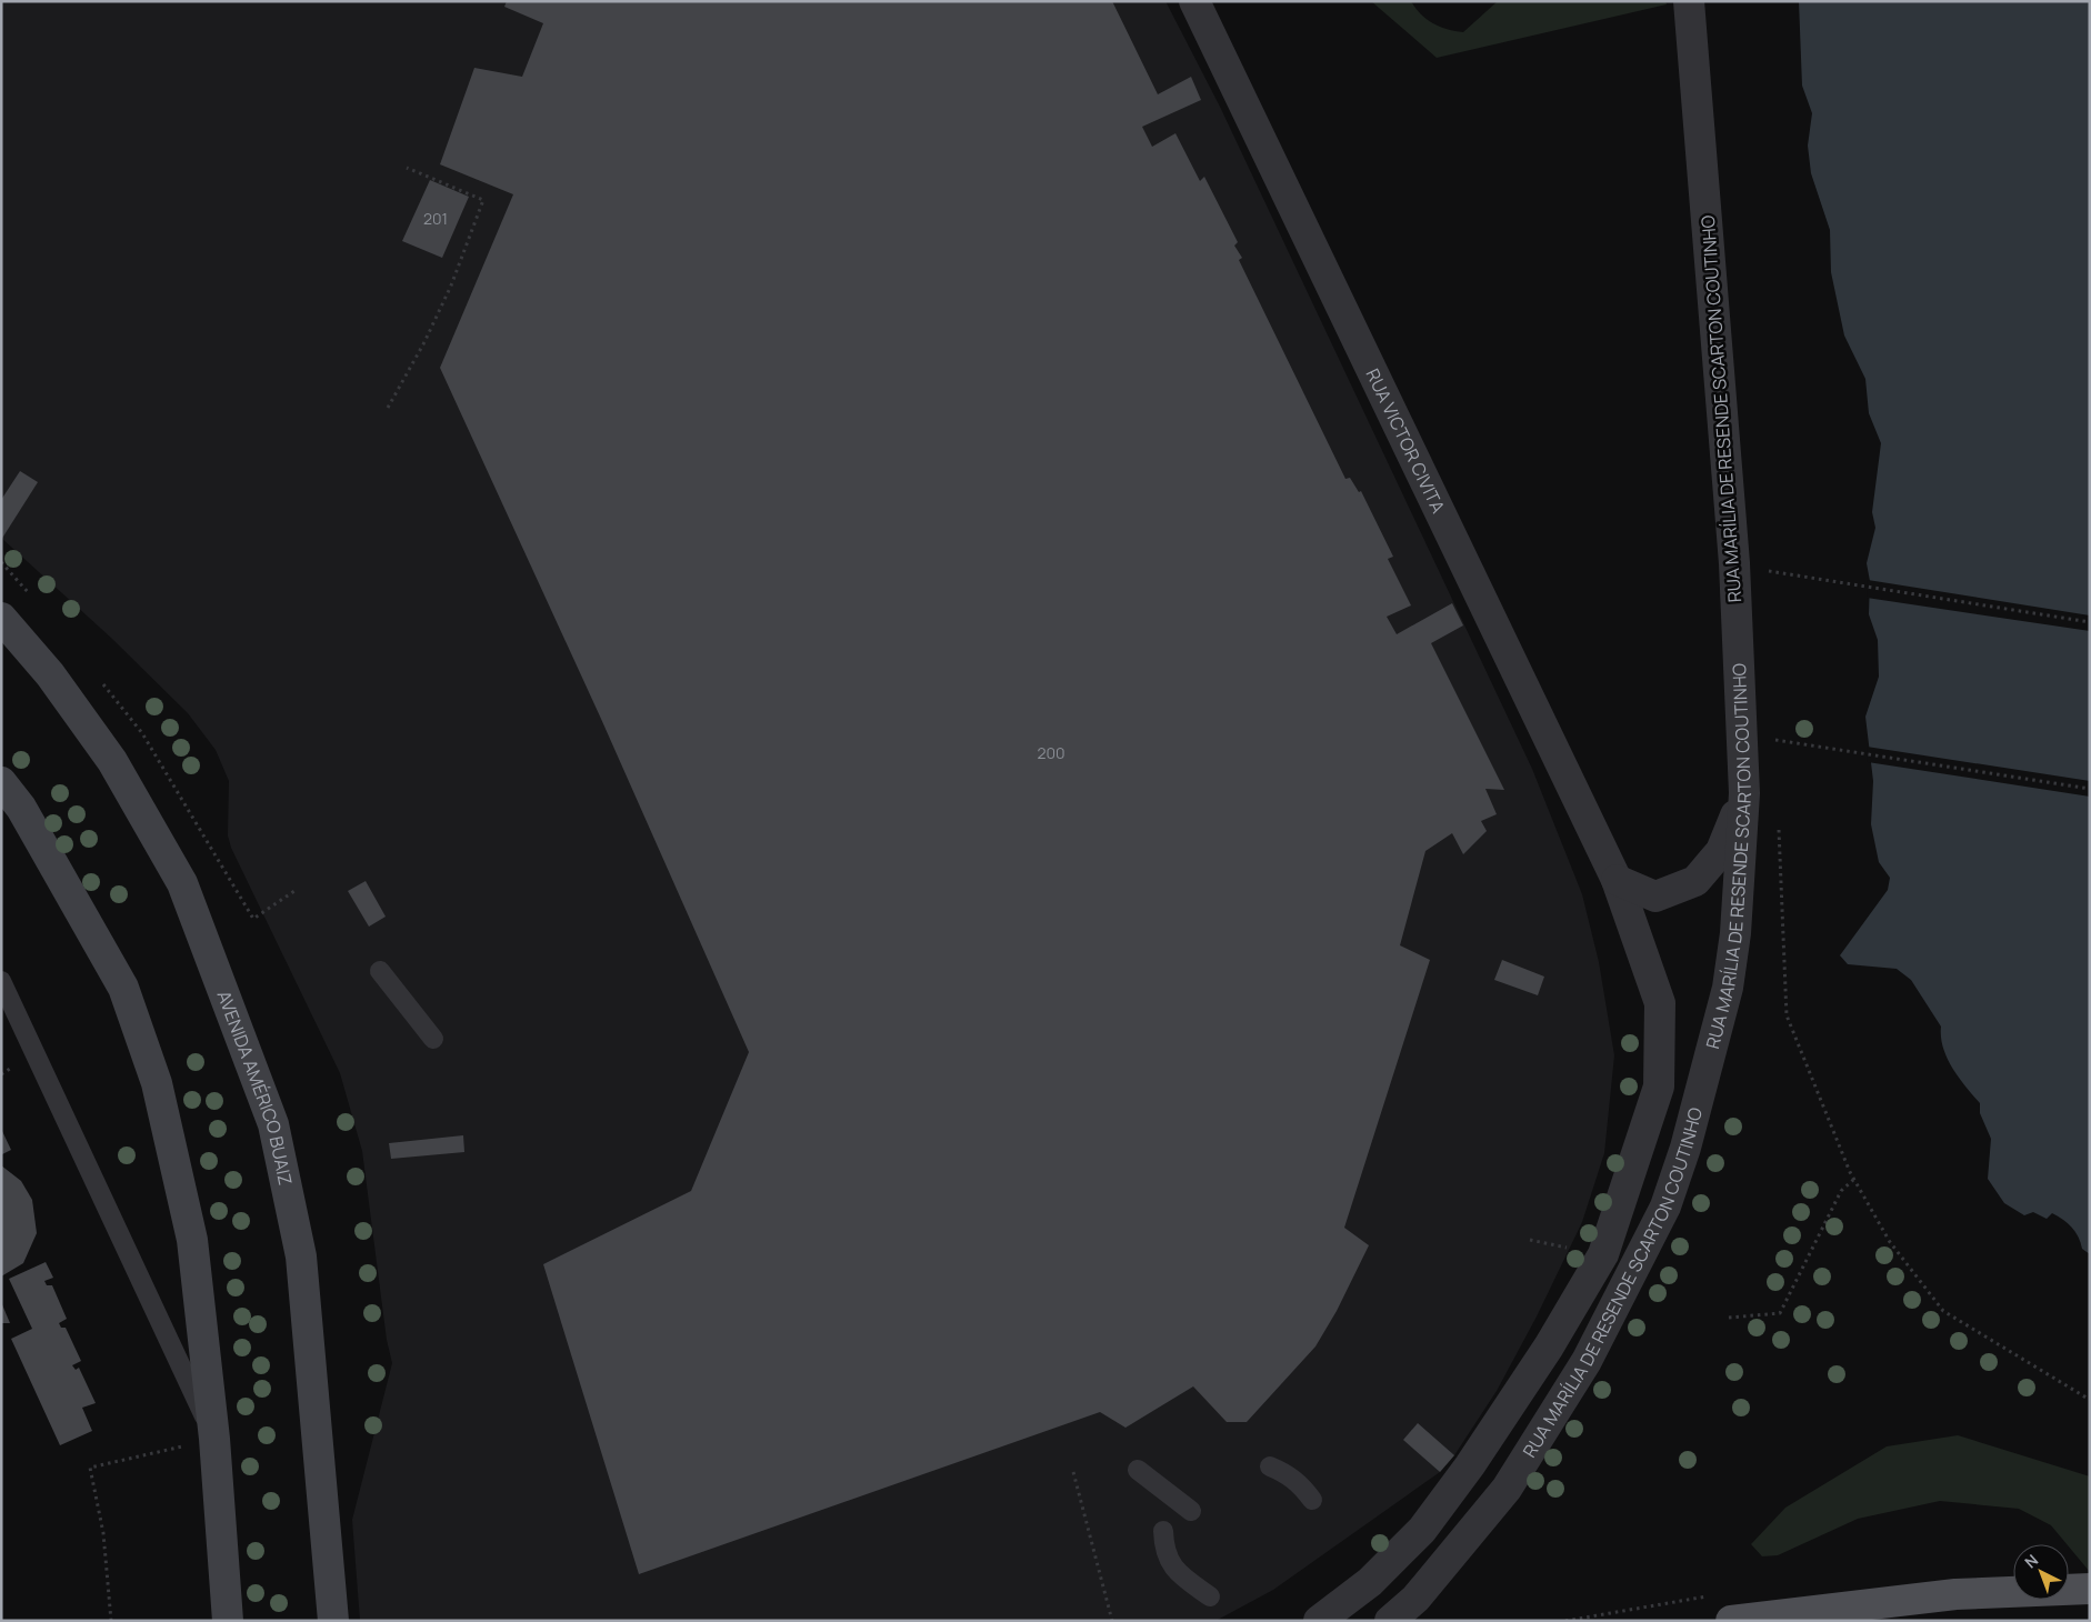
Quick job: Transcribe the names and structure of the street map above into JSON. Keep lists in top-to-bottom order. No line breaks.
{"streets":{"main road":["AVENIDA AMÉRICO BUAIZ"],"street":["RUA MARÍLIA DE RESENDE SCARTON COUTINHO","RUA VICTOR CIVITA"]},"crossings":[["RUA MARÍLIA DE RESENDE SCARTON COUTINHO","RUA VICTOR CIVITA"]],"house_numbers":["201","200"],"north":"top left"}
